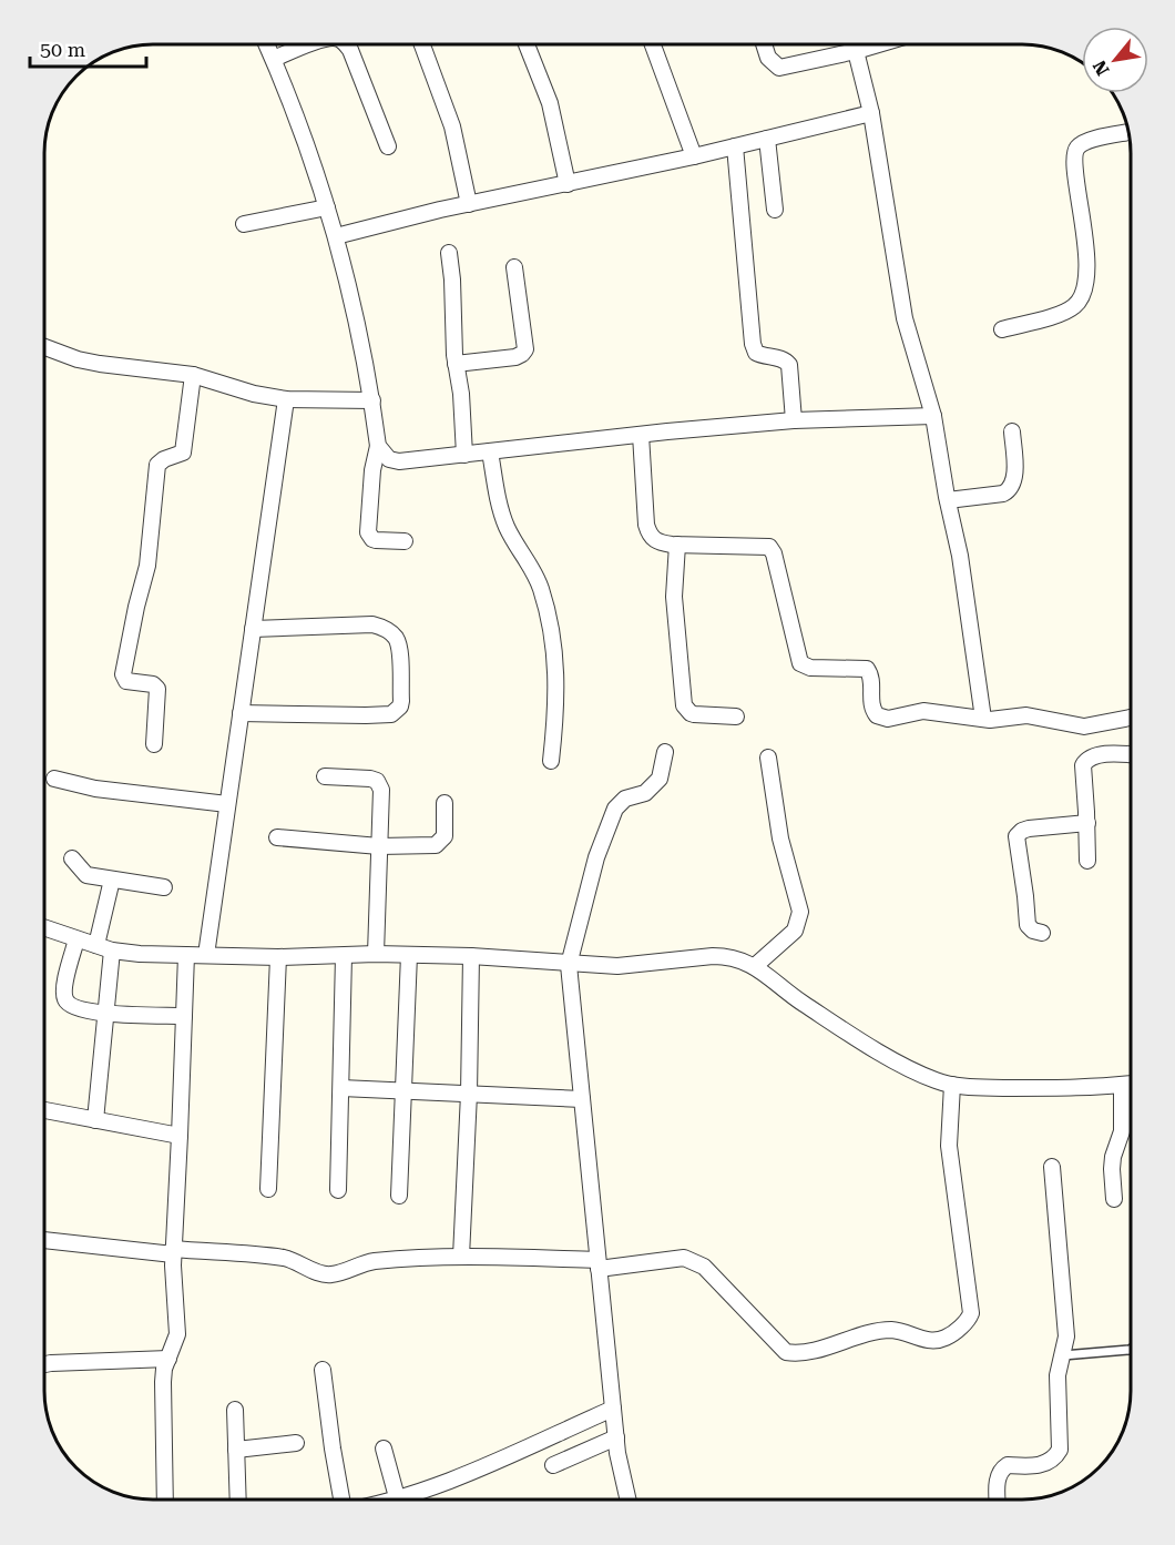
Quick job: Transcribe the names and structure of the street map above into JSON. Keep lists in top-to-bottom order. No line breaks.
{"scale_bar":"50 m","north":"bottom left"}
